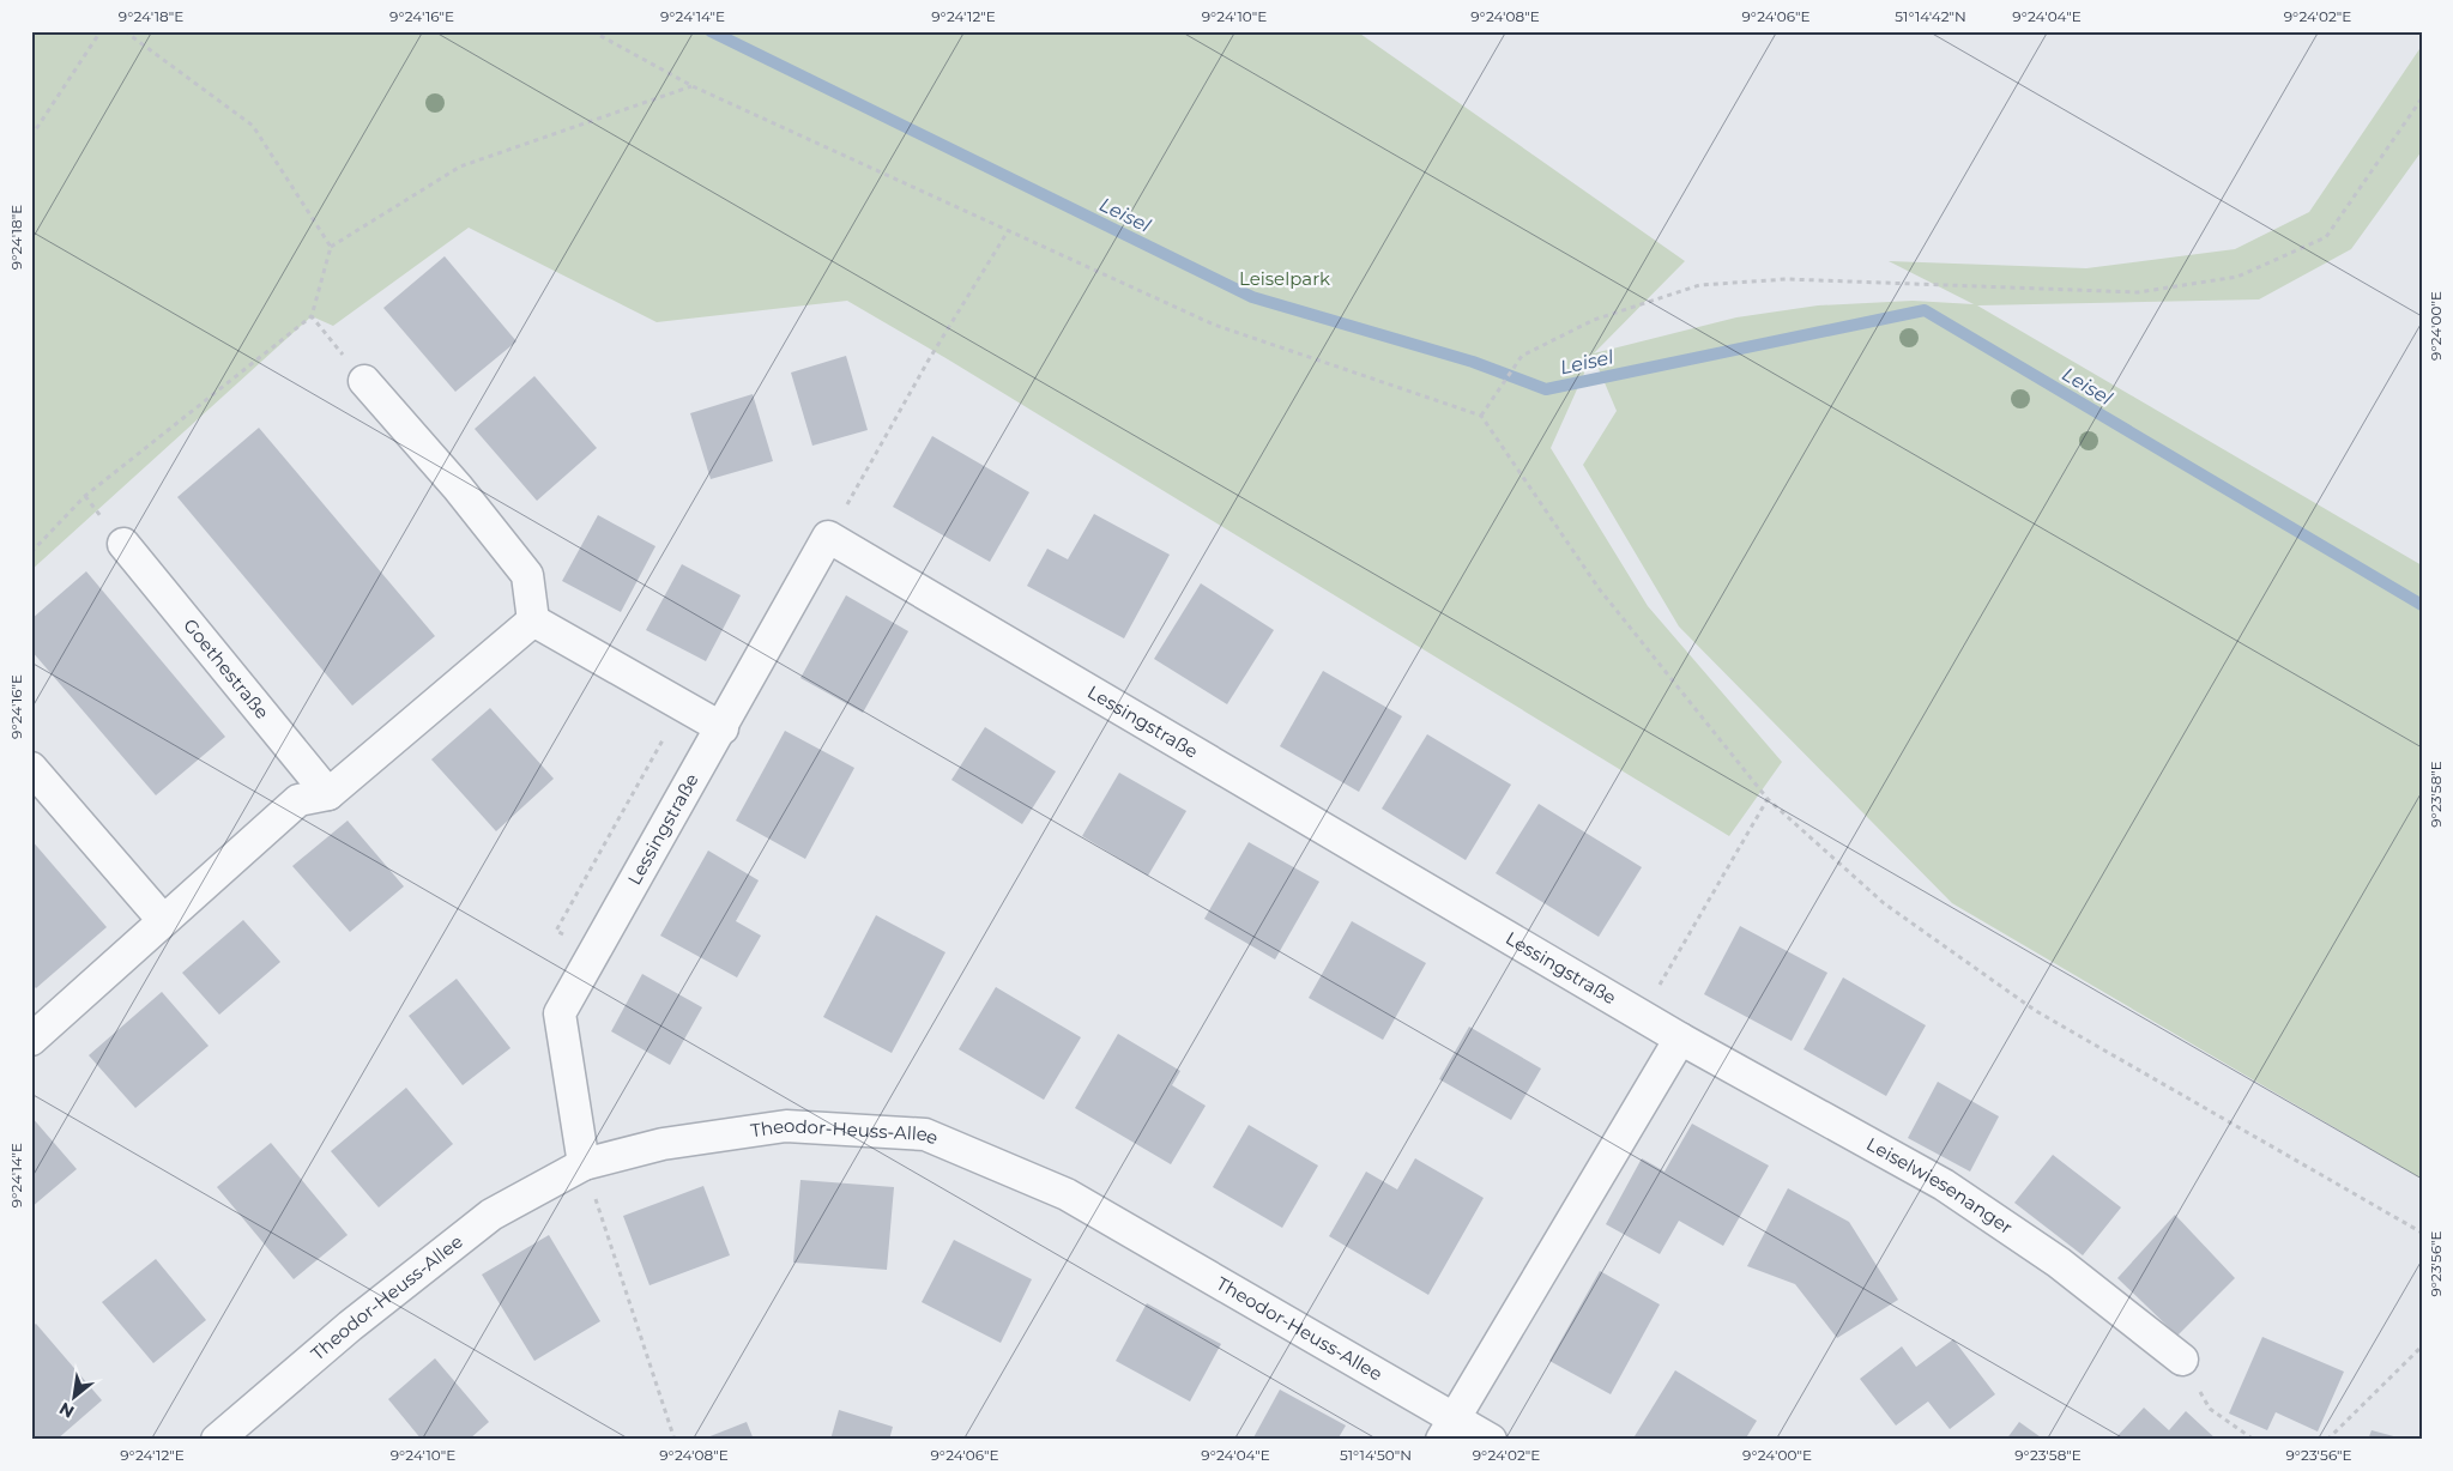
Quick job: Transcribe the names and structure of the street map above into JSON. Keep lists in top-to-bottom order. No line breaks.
{"streets":{"street":["Goethestraße","Lessingstraße","Theodor-Heuss-Allee","Leiselwiesenanger"]},"crossings":[["Lessingstraße","Theodor-Heuss-Allee"],["Lessingstraße","Leiselwiesenanger"]],"water":["Leisel"],"parks":["Leiselpark"],"north":"bottom left","coordinates":["9°24'18\"E","9°24'16\"E","9°24'14\"E","9°24'12\"E","9°24'10\"E","9°24'08\"E","9°24'06\"E","51°14'42\"N","9°24'04\"E","9°24'02\"E","9°24'00\"E","9°23'58\"E","9°23'56\"E","51°14'50\"N"]}
